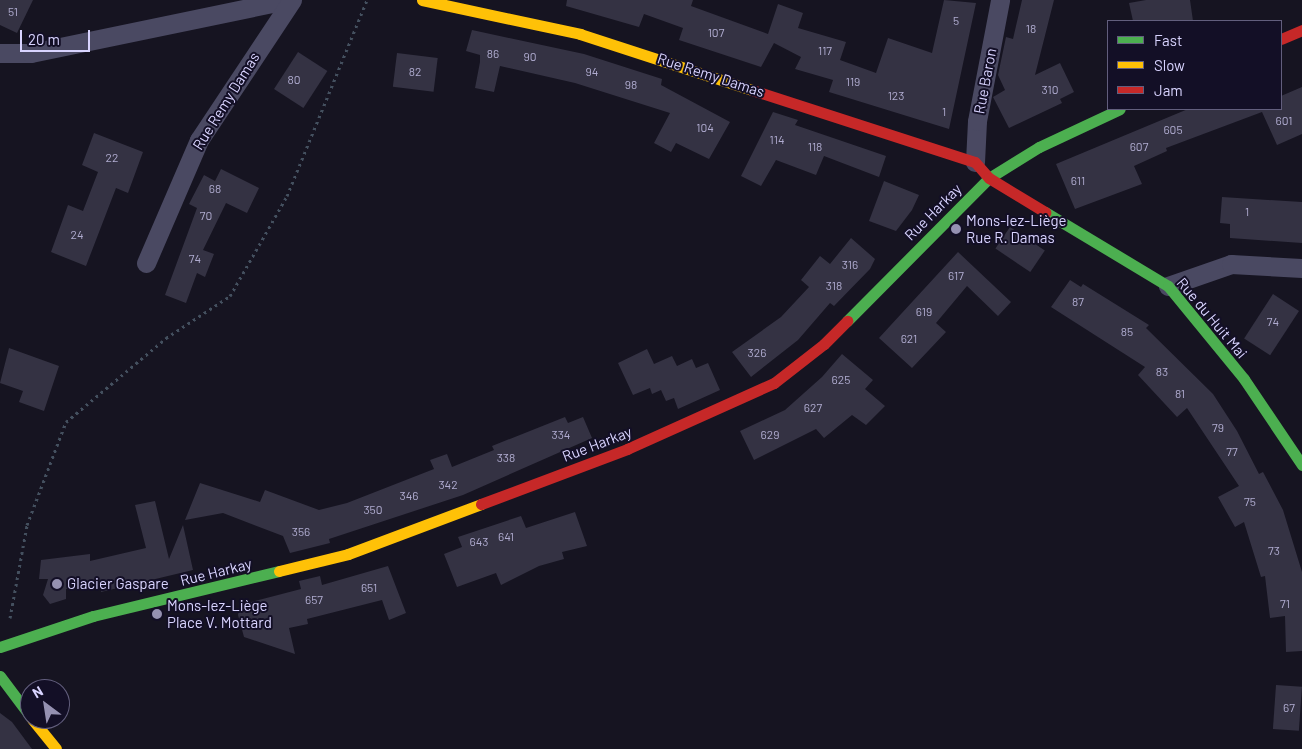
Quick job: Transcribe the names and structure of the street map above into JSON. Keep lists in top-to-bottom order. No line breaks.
{"streets":{"street":["Rue Remy Damas","Rue Baron","Rue Harkay","Rue du Huit Mai"]},"crossings":[["Rue Remy Damas","Rue Baron"],["Rue Harkay","Rue du Huit Mai"]],"places":["Mons-lez-Liège Rue R. Damas","Glacier Gaspare","Mons-lez-Liège Place V. Mottard"],"house_numbers":["51","5","18","107","117","86","90","82","94","80","119","98","310","123","1","601","104","605","114","118","607","22","611","68","1","70","24","74","316","617","318","87","619","74","85","621","326","83","625","81","627","79","334","629","77","338","342","346","75","350","356","641","643","73","651","657","71","67"],"legend":["Fast","Slow","Jam"],"scale_bar":"20 m","north":"top left"}
